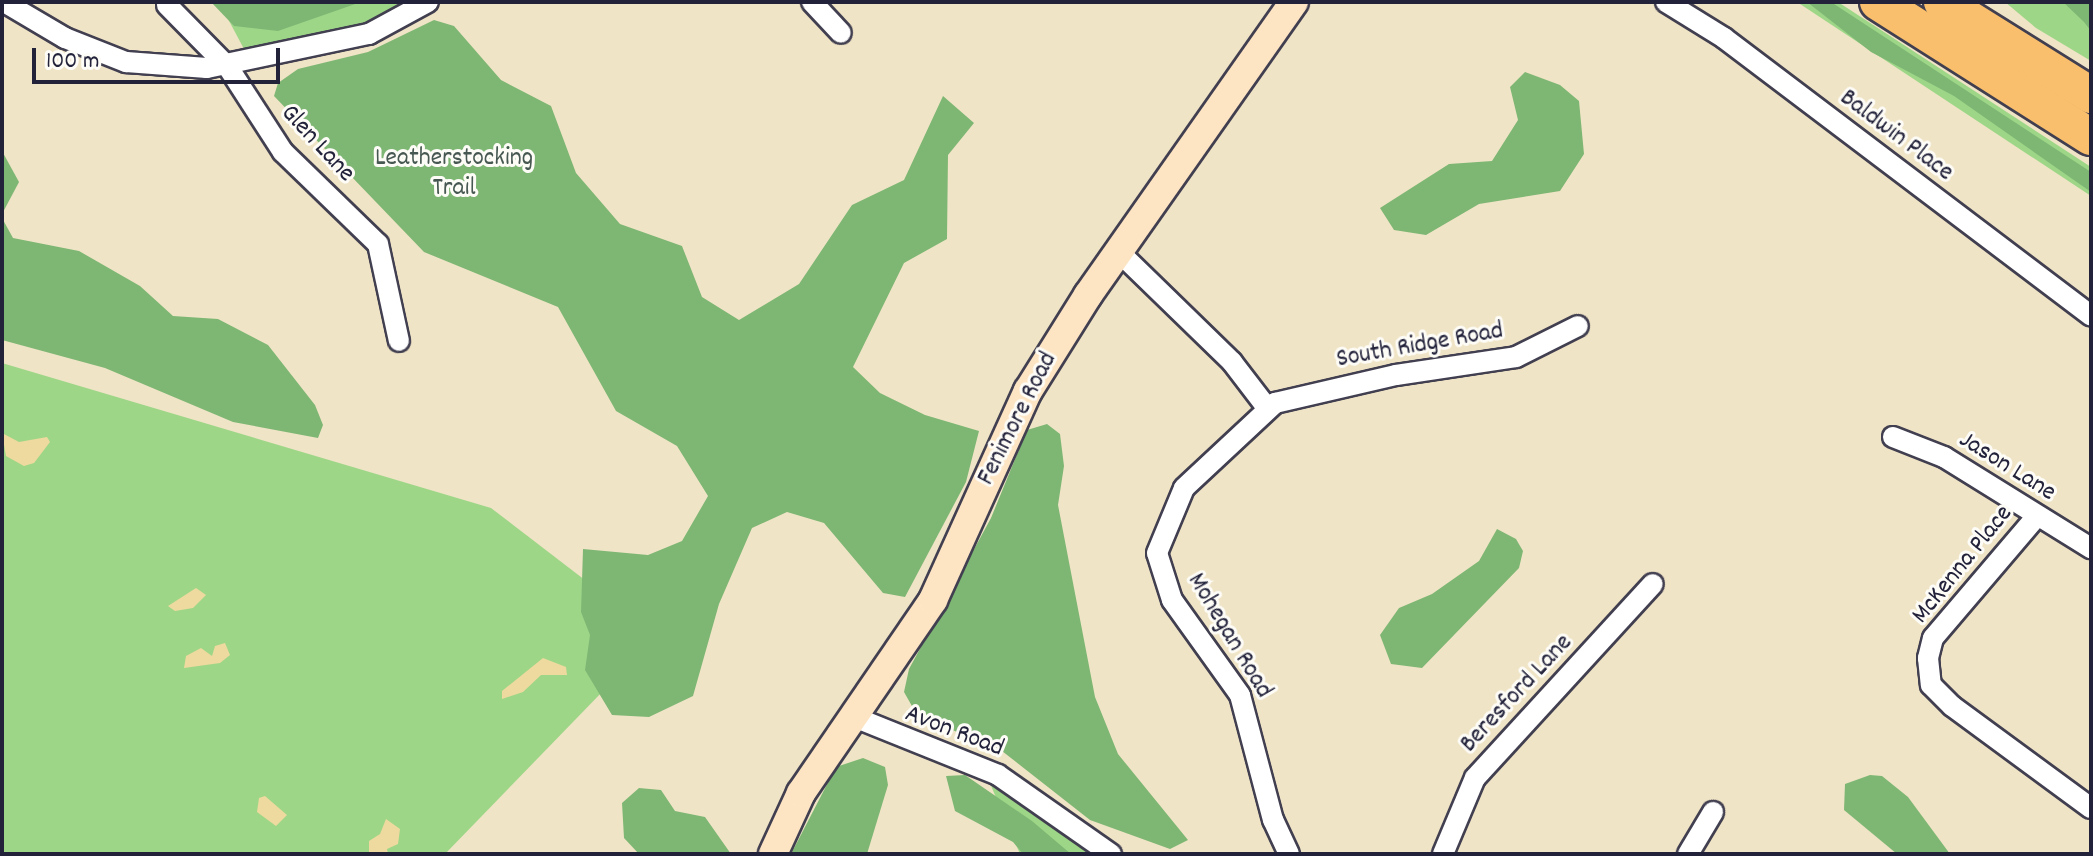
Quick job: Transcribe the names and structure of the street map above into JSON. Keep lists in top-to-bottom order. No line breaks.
{"streets":{"street":["Baldwin Place","Glen Lane","South Ridge Road","Fenimore Road","Jason Lane","McKenna Place","Mohegan Road","Beresford Lane","Avon Road"]},"crossings":[["South Ridge Road","Mohegan Road"],["Fenimore Road","Avon Road"],["Jason Lane","McKenna Place"]],"parks":["Leatherstocking Trail"],"scale_bar":"100 m"}
